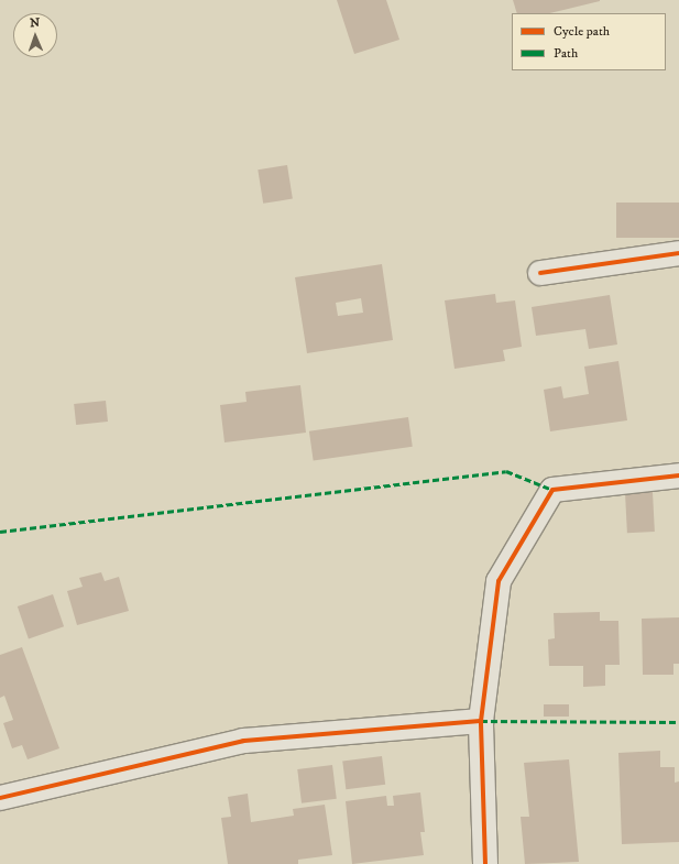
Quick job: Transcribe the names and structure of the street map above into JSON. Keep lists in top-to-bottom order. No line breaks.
{"legend":["Cycle path","Path"],"north":"top"}
